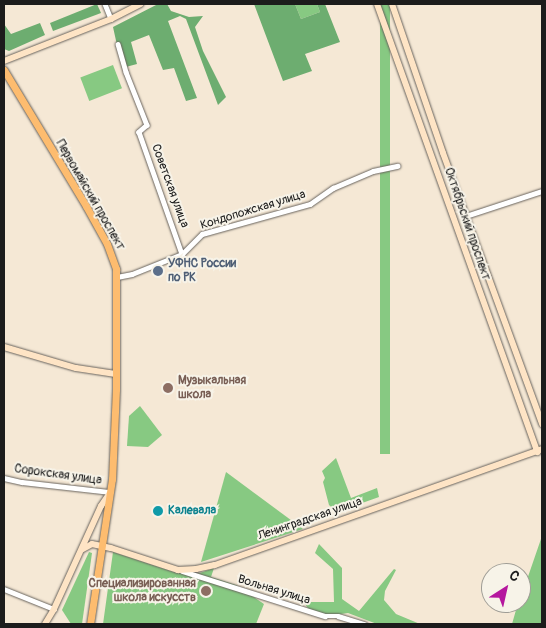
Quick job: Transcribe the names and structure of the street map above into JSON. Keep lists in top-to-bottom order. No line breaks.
{"streets":{"main road":["Первомайский проспект","Октябрьский проспект","Ленинградская улица"],"street":["Советская улица","Кондопожская улица","Сорокская улица","Вольная улица"]},"crossings":[["Советская улица","Кондопожская улица"],["Первомайский проспект","Кондопожская улица"],["Первомайский проспект","Сорокская улица"],["Первомайский проспект","Ленинградская улица"],["Октябрьский проспект","Ленинградская улица"],["Ленинградская улица","Вольная улица"]],"places":["УФНС России по РК","Музыкальная школа","Калевала","Специализированная школа искусств"],"north":"top right"}
